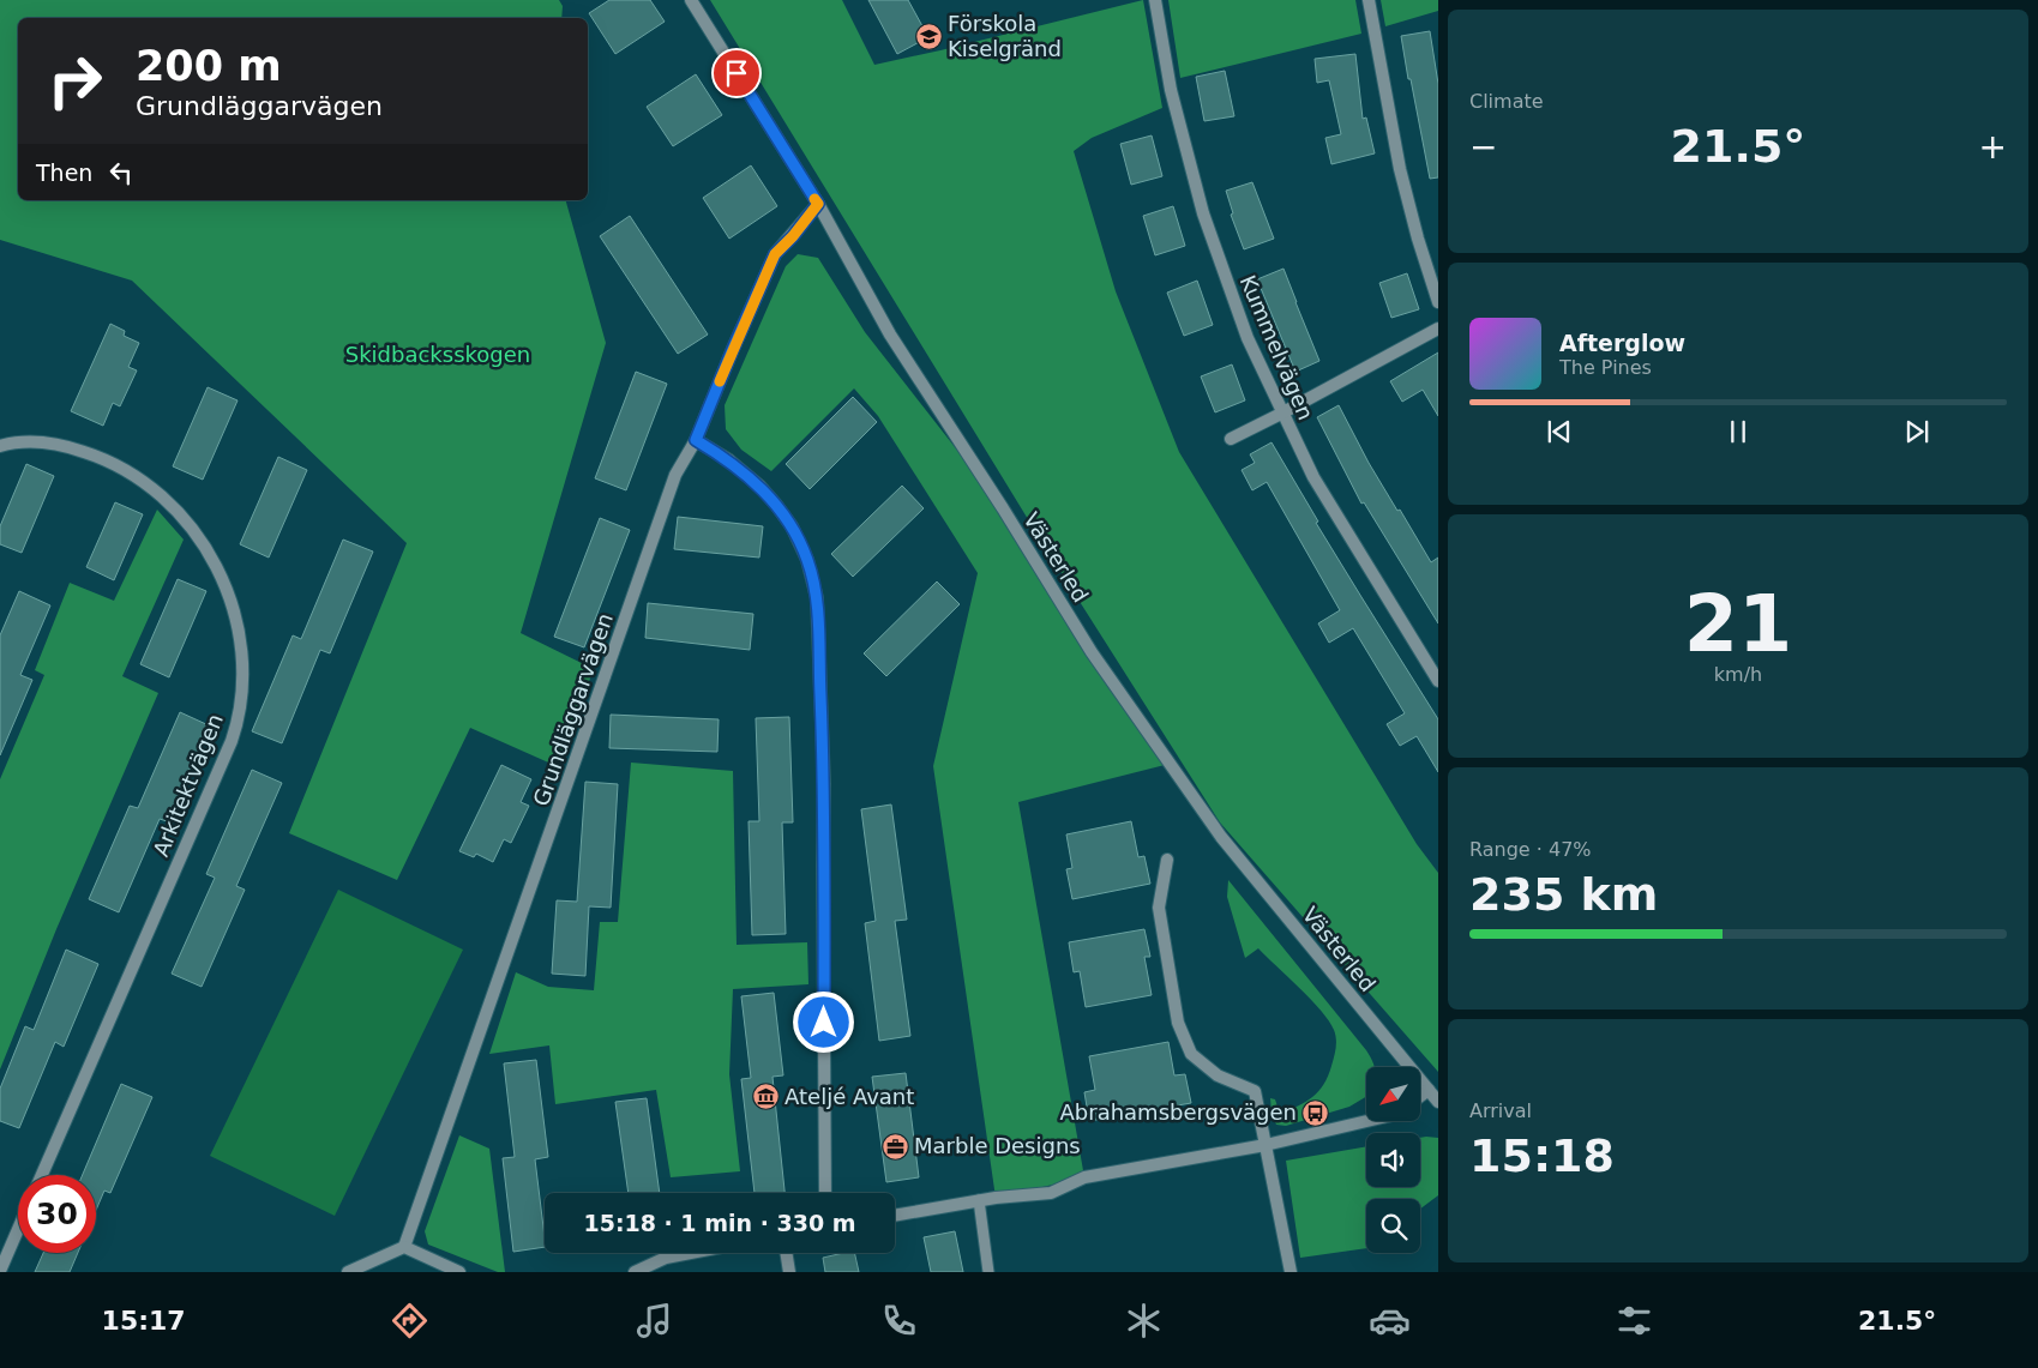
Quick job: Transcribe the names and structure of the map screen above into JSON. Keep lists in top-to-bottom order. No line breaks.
{"streets":{"street":["Kummelvägen","Västerled","Grundläggarvägen","Arkitektvägen"]},"crossings":[["Västerled","Grundläggarvägen"]],"parks":["Skidbacksskogen"],"places":{"school or university":["Förskola Kiselgränd"],"museum":["Ateljé Avant"],"bus stop":["Abrahamsbergsvägen"],"office":["Marble Designs"]},"north":"bottom left","page":{"tile":["Climate",["21","km/h"],["Range · 47%","235 km"],["Arrival","15:18"]],"turn":["200 m","Grundläggarvägen"],"heat":["−","21.5°","+"],"then":"Then","song":["Afterglow","The Pines"],"limit":"30","trip":"15:18 · 1 min · 330 m","tabs":["15:17","21.5°"]}}
